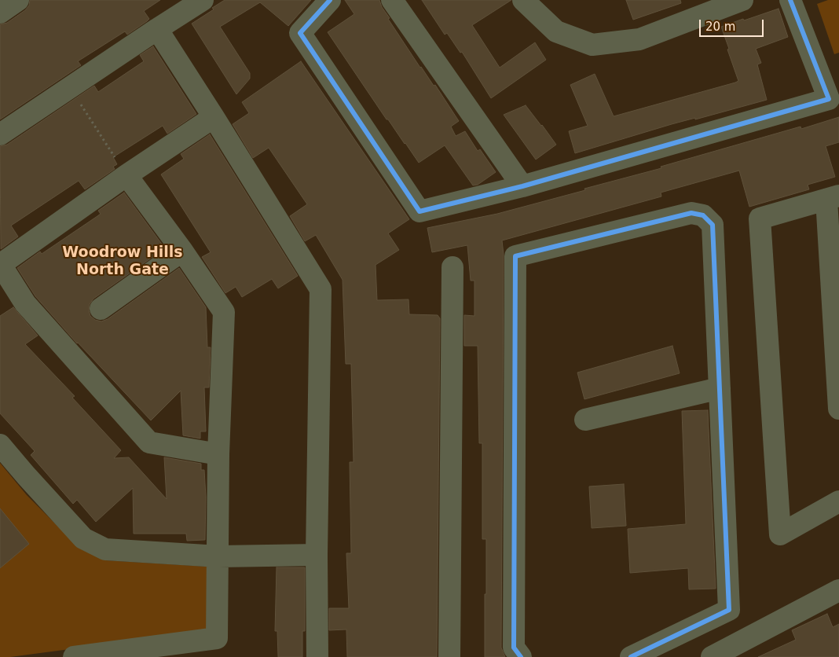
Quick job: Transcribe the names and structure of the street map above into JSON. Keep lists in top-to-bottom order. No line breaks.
{"districts":["Woodrow Hills North Gate"],"scale_bar":"20 m"}
